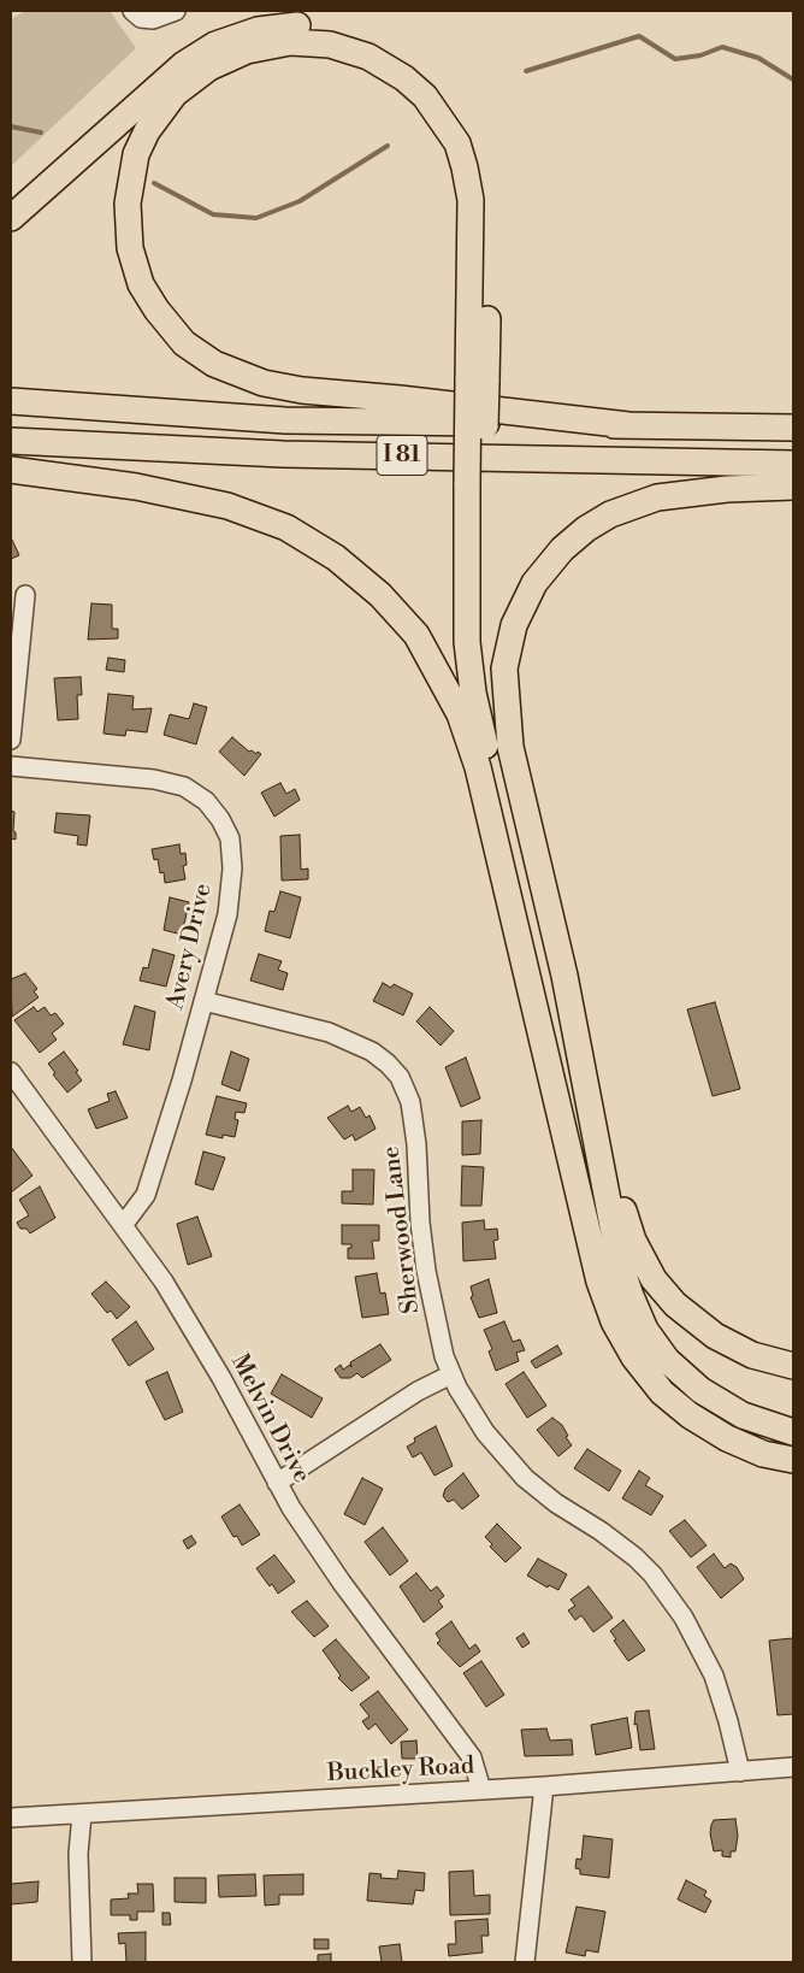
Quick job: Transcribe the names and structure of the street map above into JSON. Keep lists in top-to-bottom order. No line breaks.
{"streets":{"highway":["I 81"],"street":["Avery Drive","Sherwood Lane","Melvin Drive","Buckley Road"]},"crossings":[["Avery Drive","Sherwood Lane"],["Avery Drive","Melvin Drive"],["Sherwood Lane","Buckley Road"],["Melvin Drive","Buckley Road"]]}
